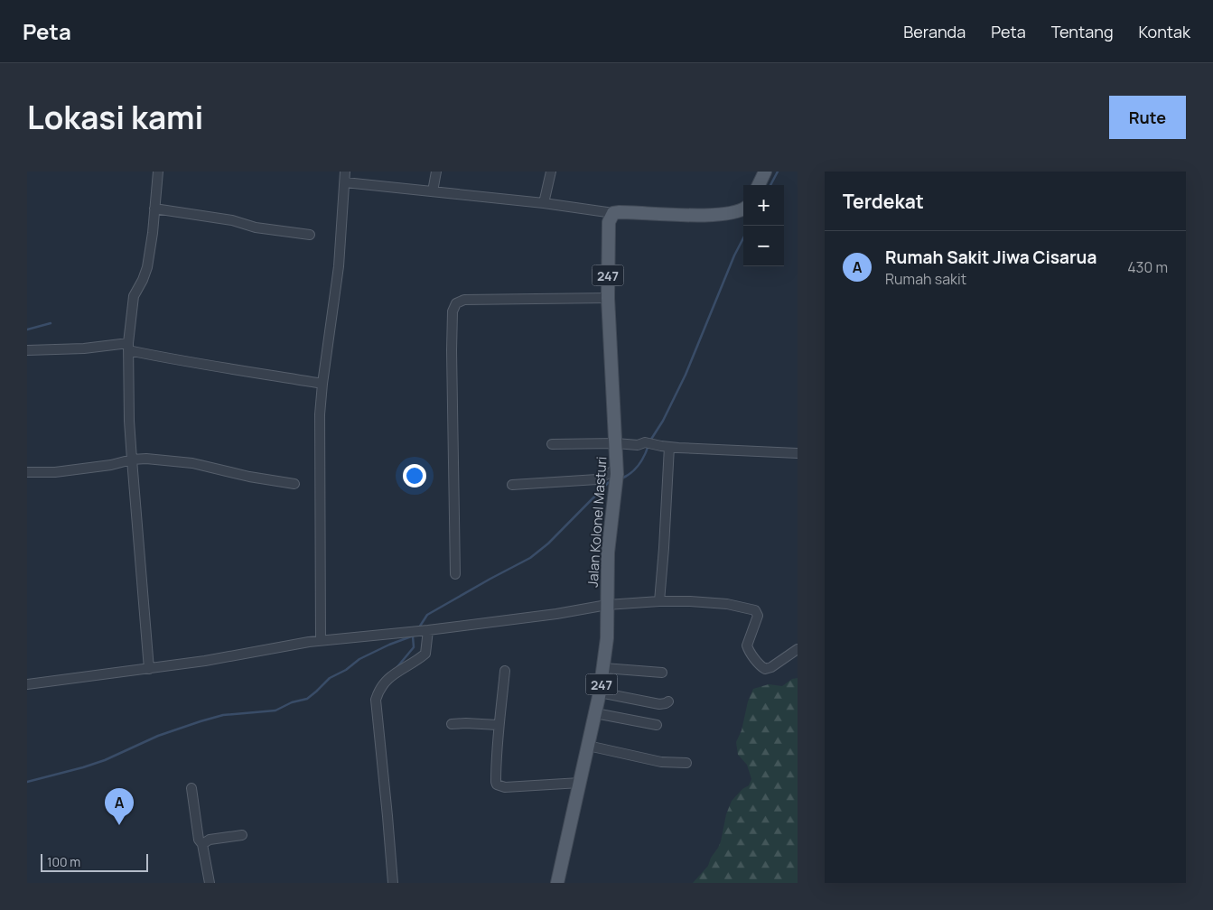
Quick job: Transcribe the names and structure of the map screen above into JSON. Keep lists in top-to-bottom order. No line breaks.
{"streets":{"main road":["247","Jalan Kolonel Masturi"]},"scale_bar":"100 m","page":{"header":"Peta","nav":["Beranda","Peta","Tentang","Kontak"],"title":"Lokasi kami","buttons":"Rute","heading":"Terdekat","map_buttons":["+","−"],"list":[{"mark":"A","name":"Rumah Sakit Jiwa Cisarua","note":"Rumah sakit","value":"430 m"}],"pins":"A","scale":"100 m"}}
